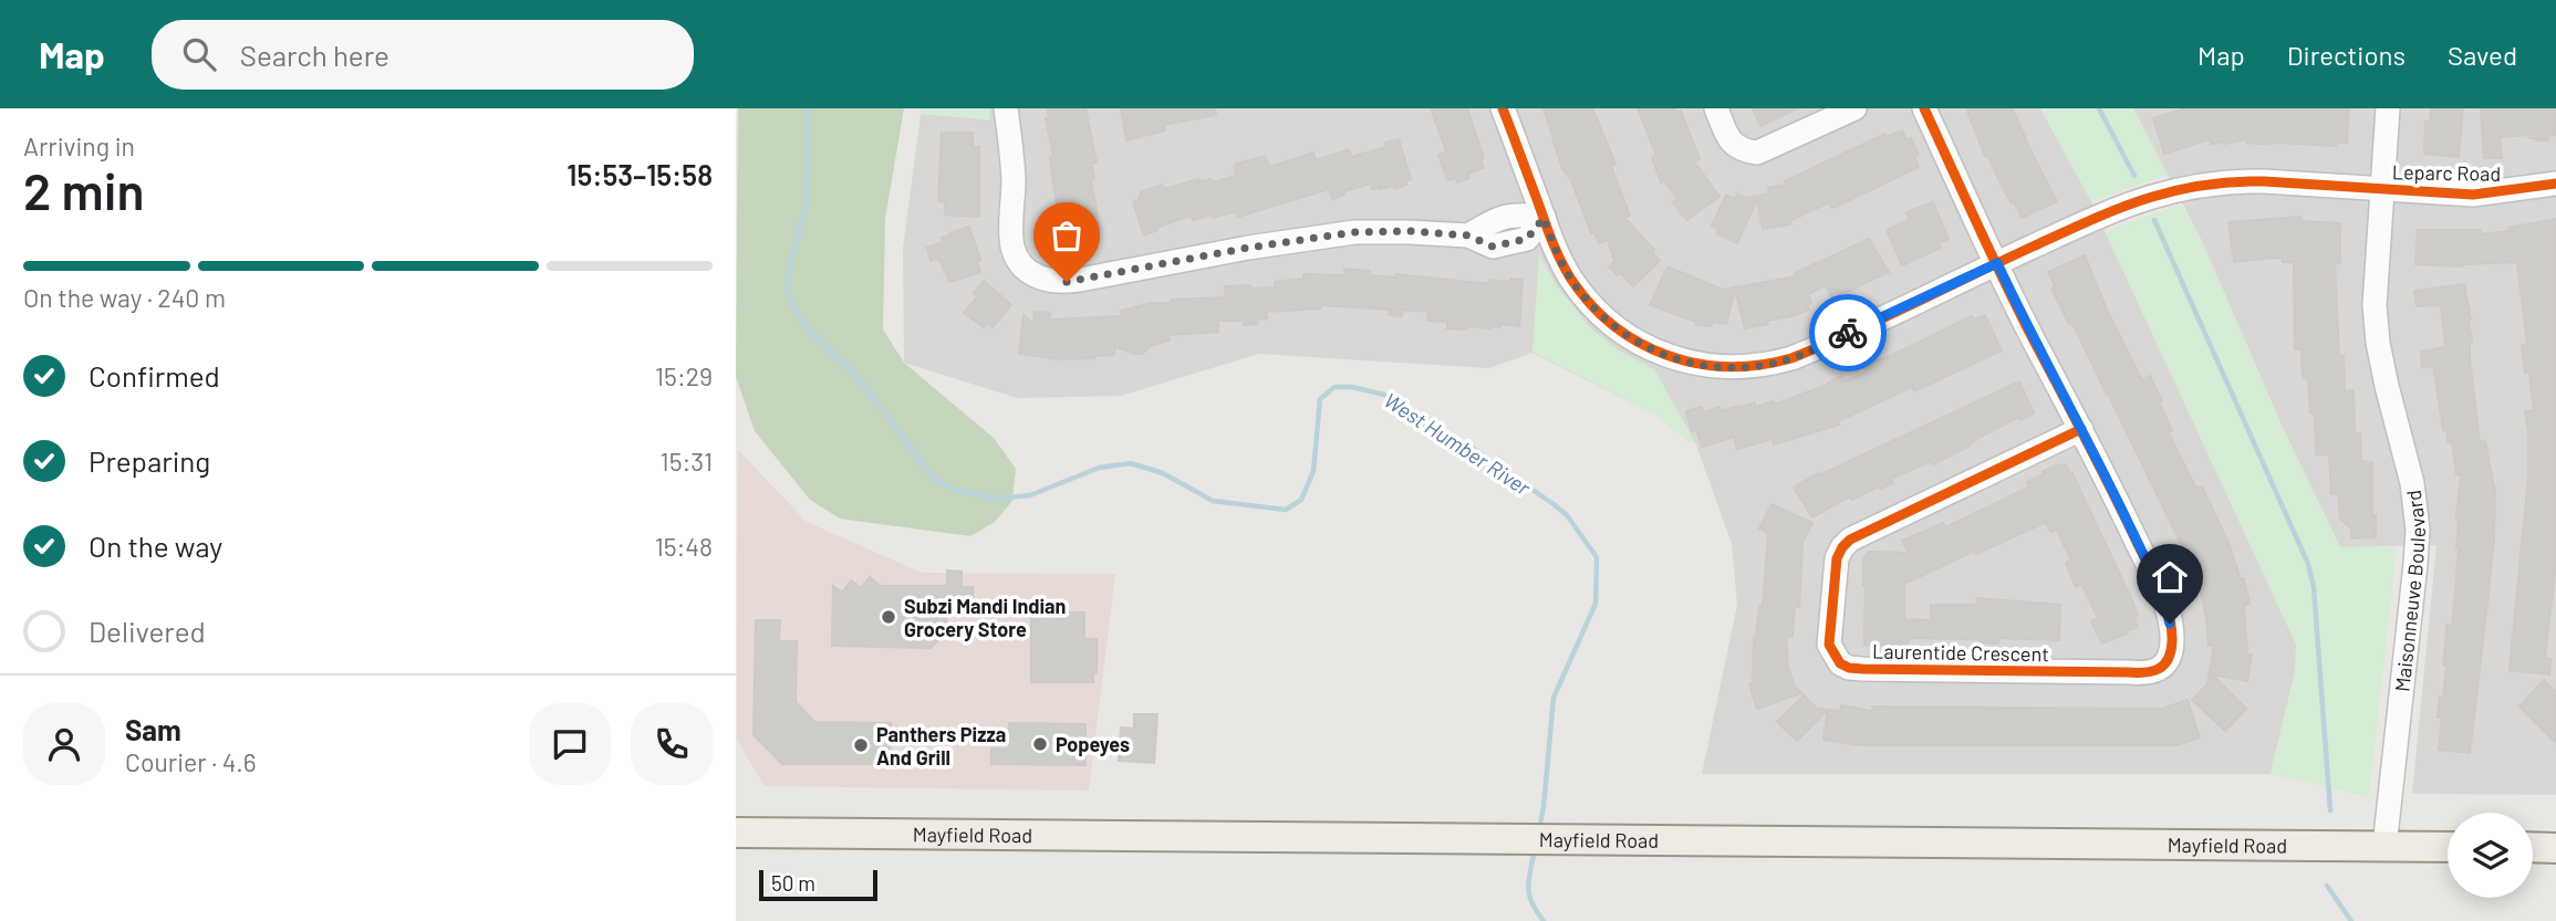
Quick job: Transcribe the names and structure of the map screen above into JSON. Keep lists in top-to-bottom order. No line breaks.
{"streets":{"main road":["Mayfield Road"],"street":["Leparc Road","Maisonneuve Boulevard","Laurentide Crescent"]},"crossings":[["Leparc Road","Maisonneuve Boulevard"],["Leparc Road","Laurentide Crescent"],["Maisonneuve Boulevard","Mayfield Road"]],"water":["West Humber River"],"places":["Subzi Mandi Indian Grocery Store","Popeyes","Panthers Pizza And Grill"],"scale_bar":"50 m","page":{"header":"Map","search":"Search here","nav":["Map","Directions","Saved"],"heading":["2 min","Arriving in","15:53–15:58"],"panel":["Sam","Courier · 4.6"],"bar":"On the way · 240 m","list":[["Confirmed","15:29"],["Preparing","15:31"],["On the way","15:48"],"Delivered"],"scale":"50 m"}}
